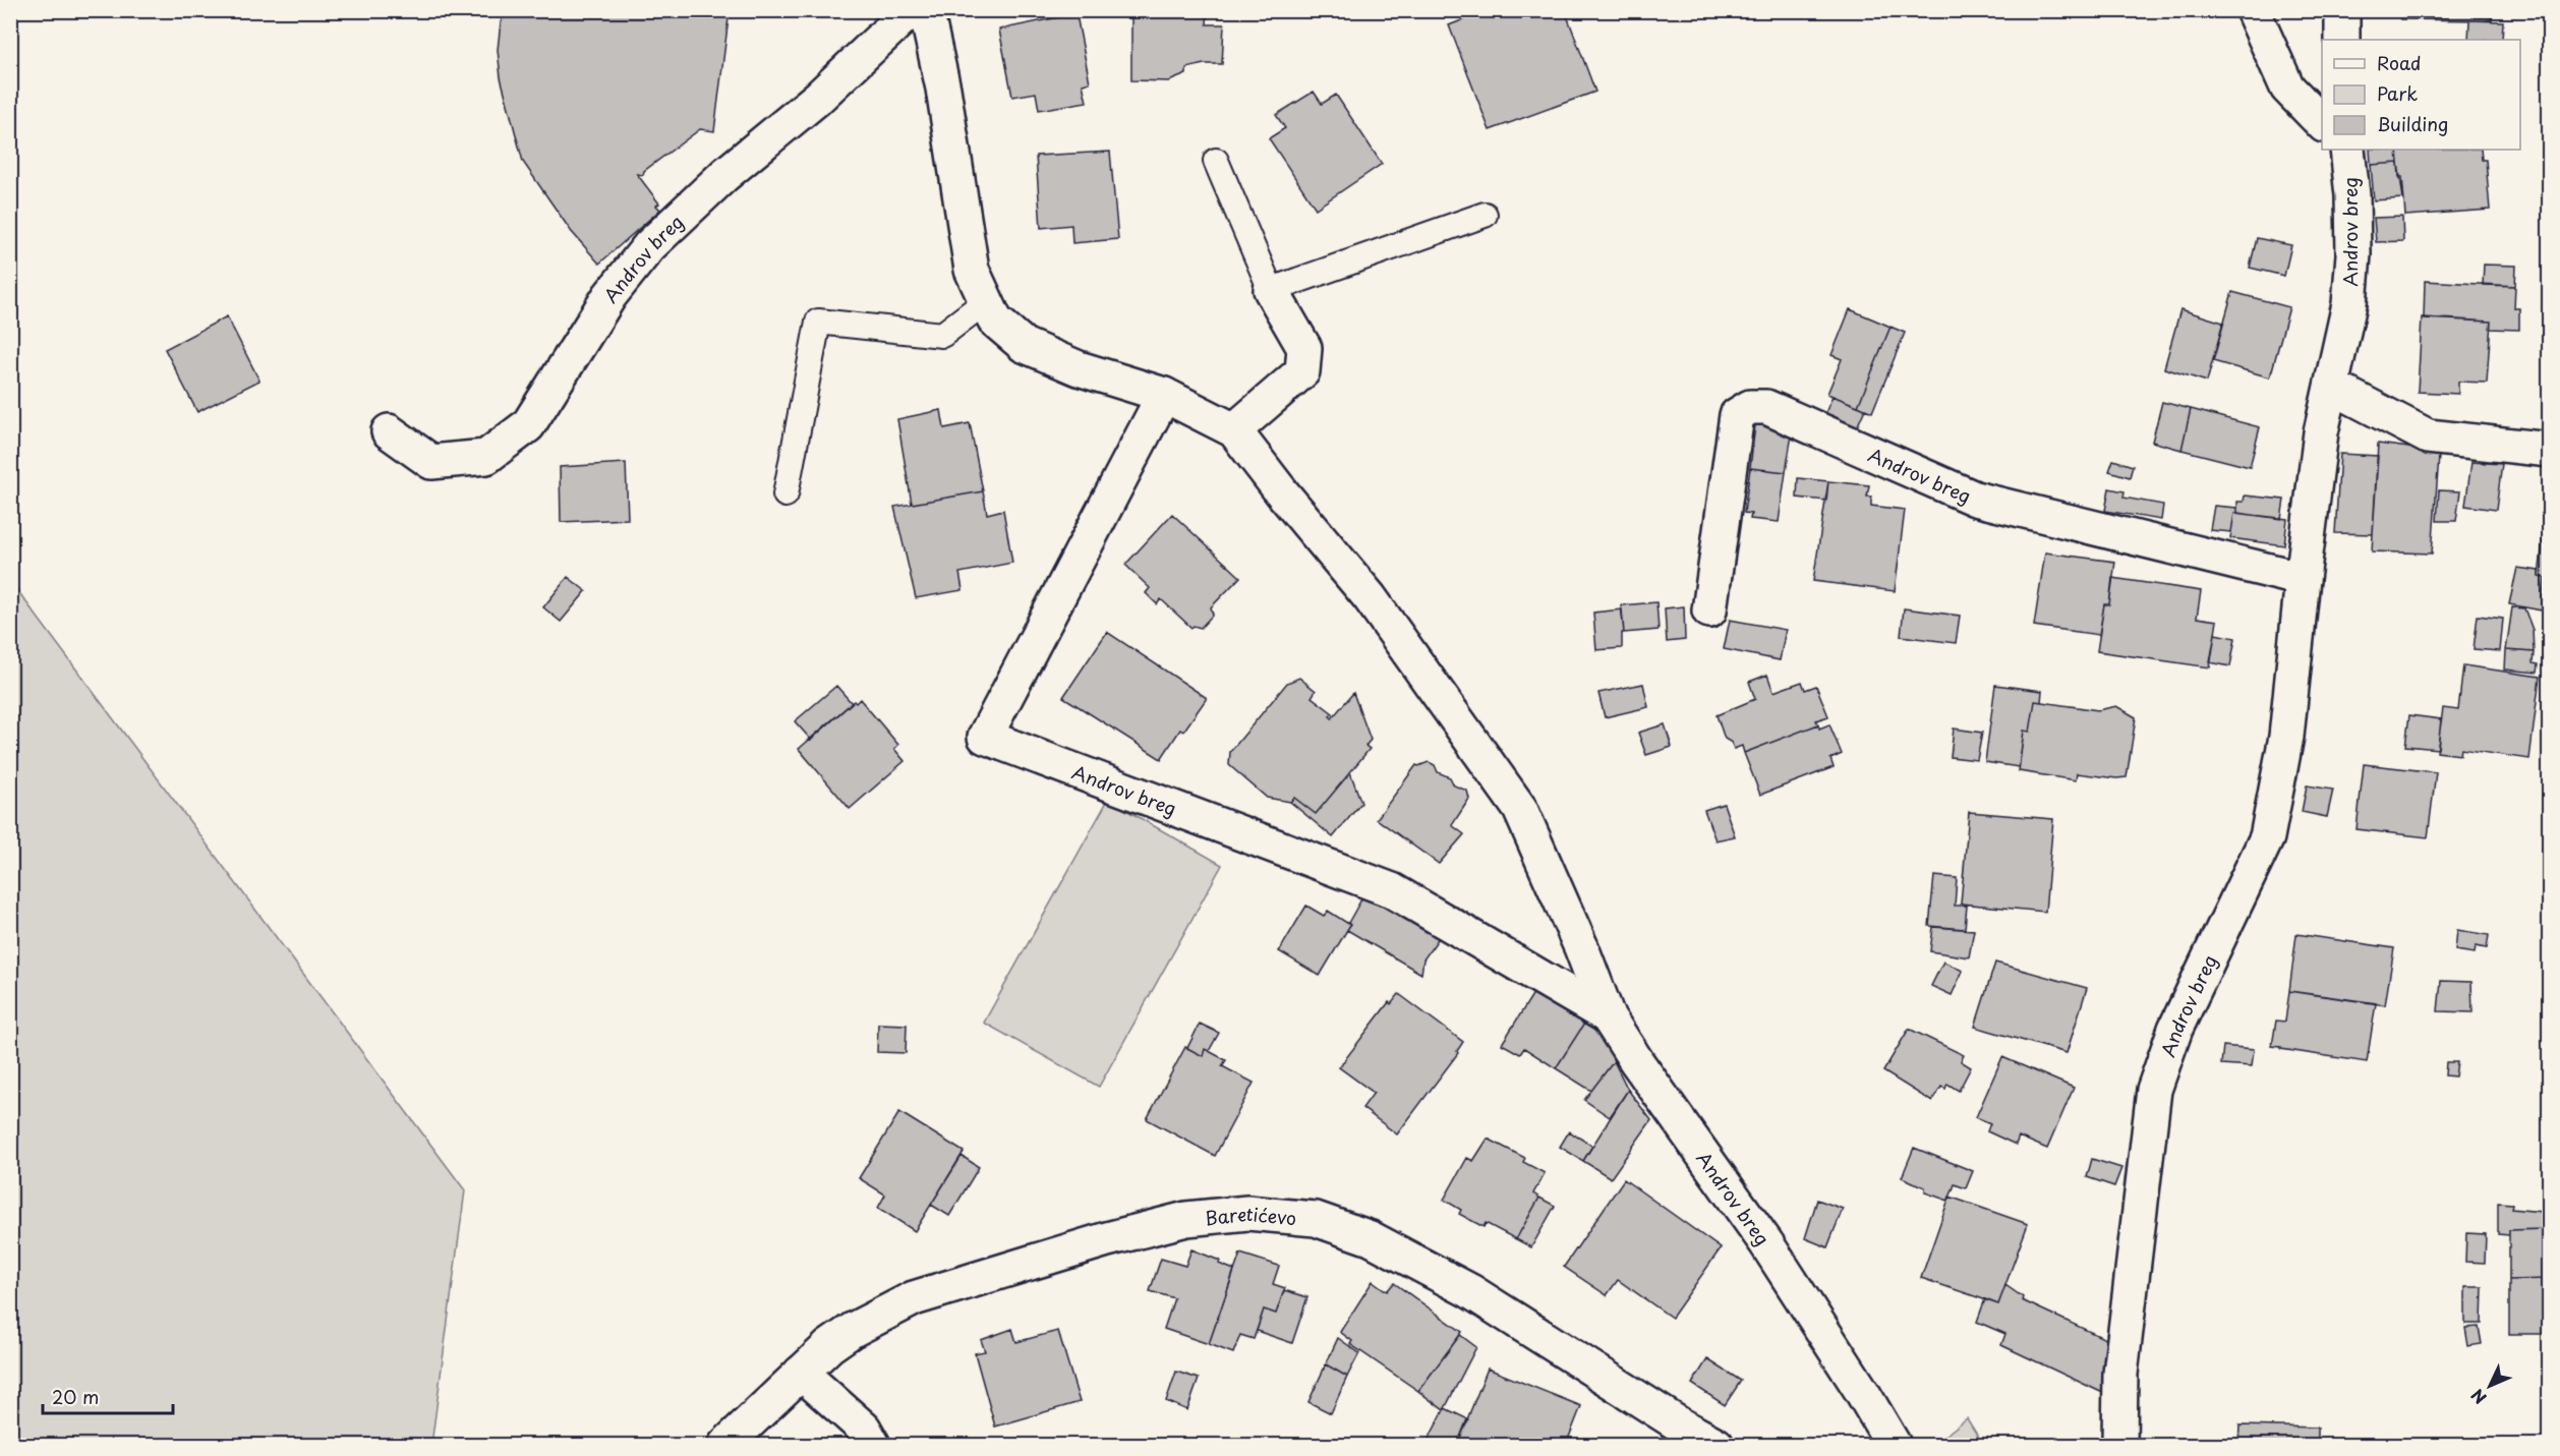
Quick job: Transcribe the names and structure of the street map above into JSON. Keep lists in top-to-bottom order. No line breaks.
{"streets":{"street":["Androv breg","Baretićevo"]},"legend":["Road","Park","Building"],"scale_bar":"20 m","north":"bottom left"}
